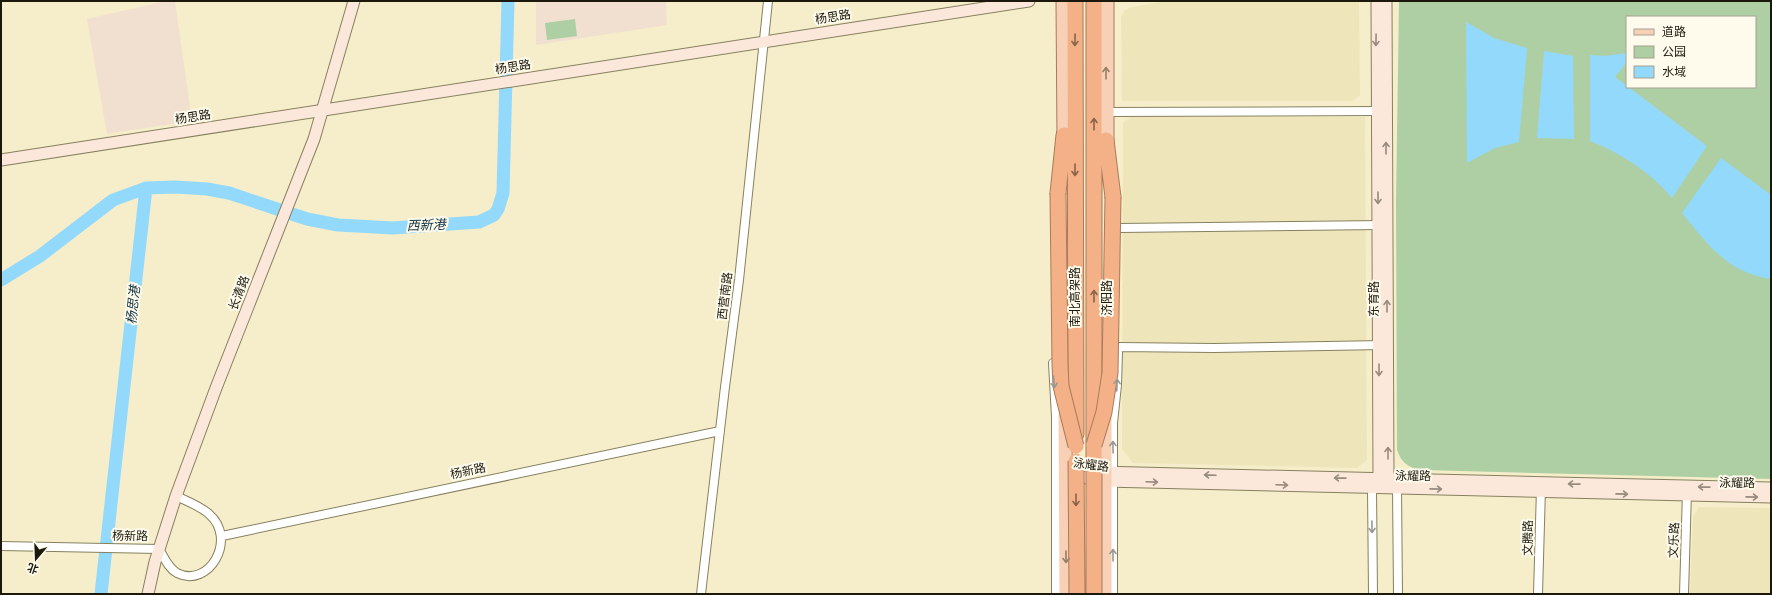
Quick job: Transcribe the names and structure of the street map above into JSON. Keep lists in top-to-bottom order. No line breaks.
{"streets":{"highway":["南北高架路"],"main road":["济阳路"],"street":["杨思路","长清路","西营南路","东育路","泳耀路","杨新路","文腾路","文乐路"]},"crossings":[["杨思路","长清路"],["杨思路","西营南路"],["长清路","杨新路"],["西营南路","杨新路"],["济阳路","泳耀路"],["东育路","泳耀路"],["泳耀路","文腾路"],["泳耀路","文乐路"]],"water":["西新港","杨思港"],"legend":["道路","公园","水域"],"north":"bottom"}
